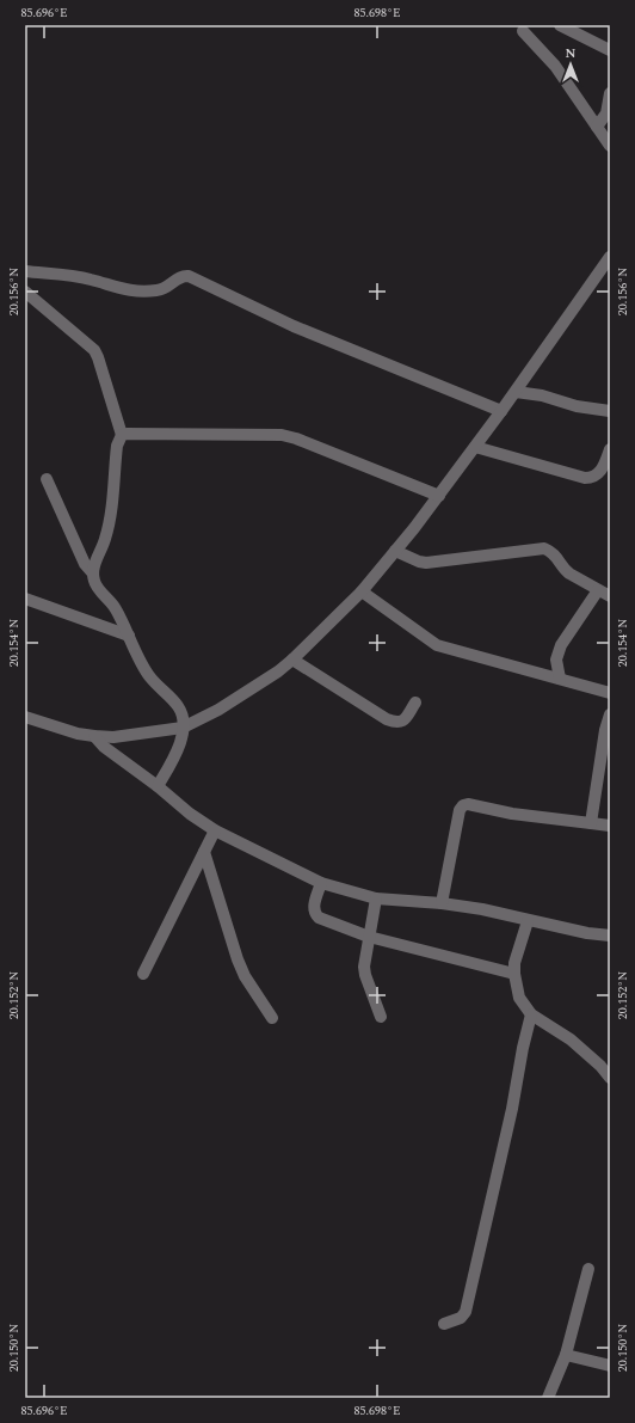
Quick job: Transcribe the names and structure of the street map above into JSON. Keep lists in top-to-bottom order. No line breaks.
{"north":"top","coordinates":["85.696°E","85.698°E","20.156°N","20.154°N","20.152°N","20.150°N"]}
